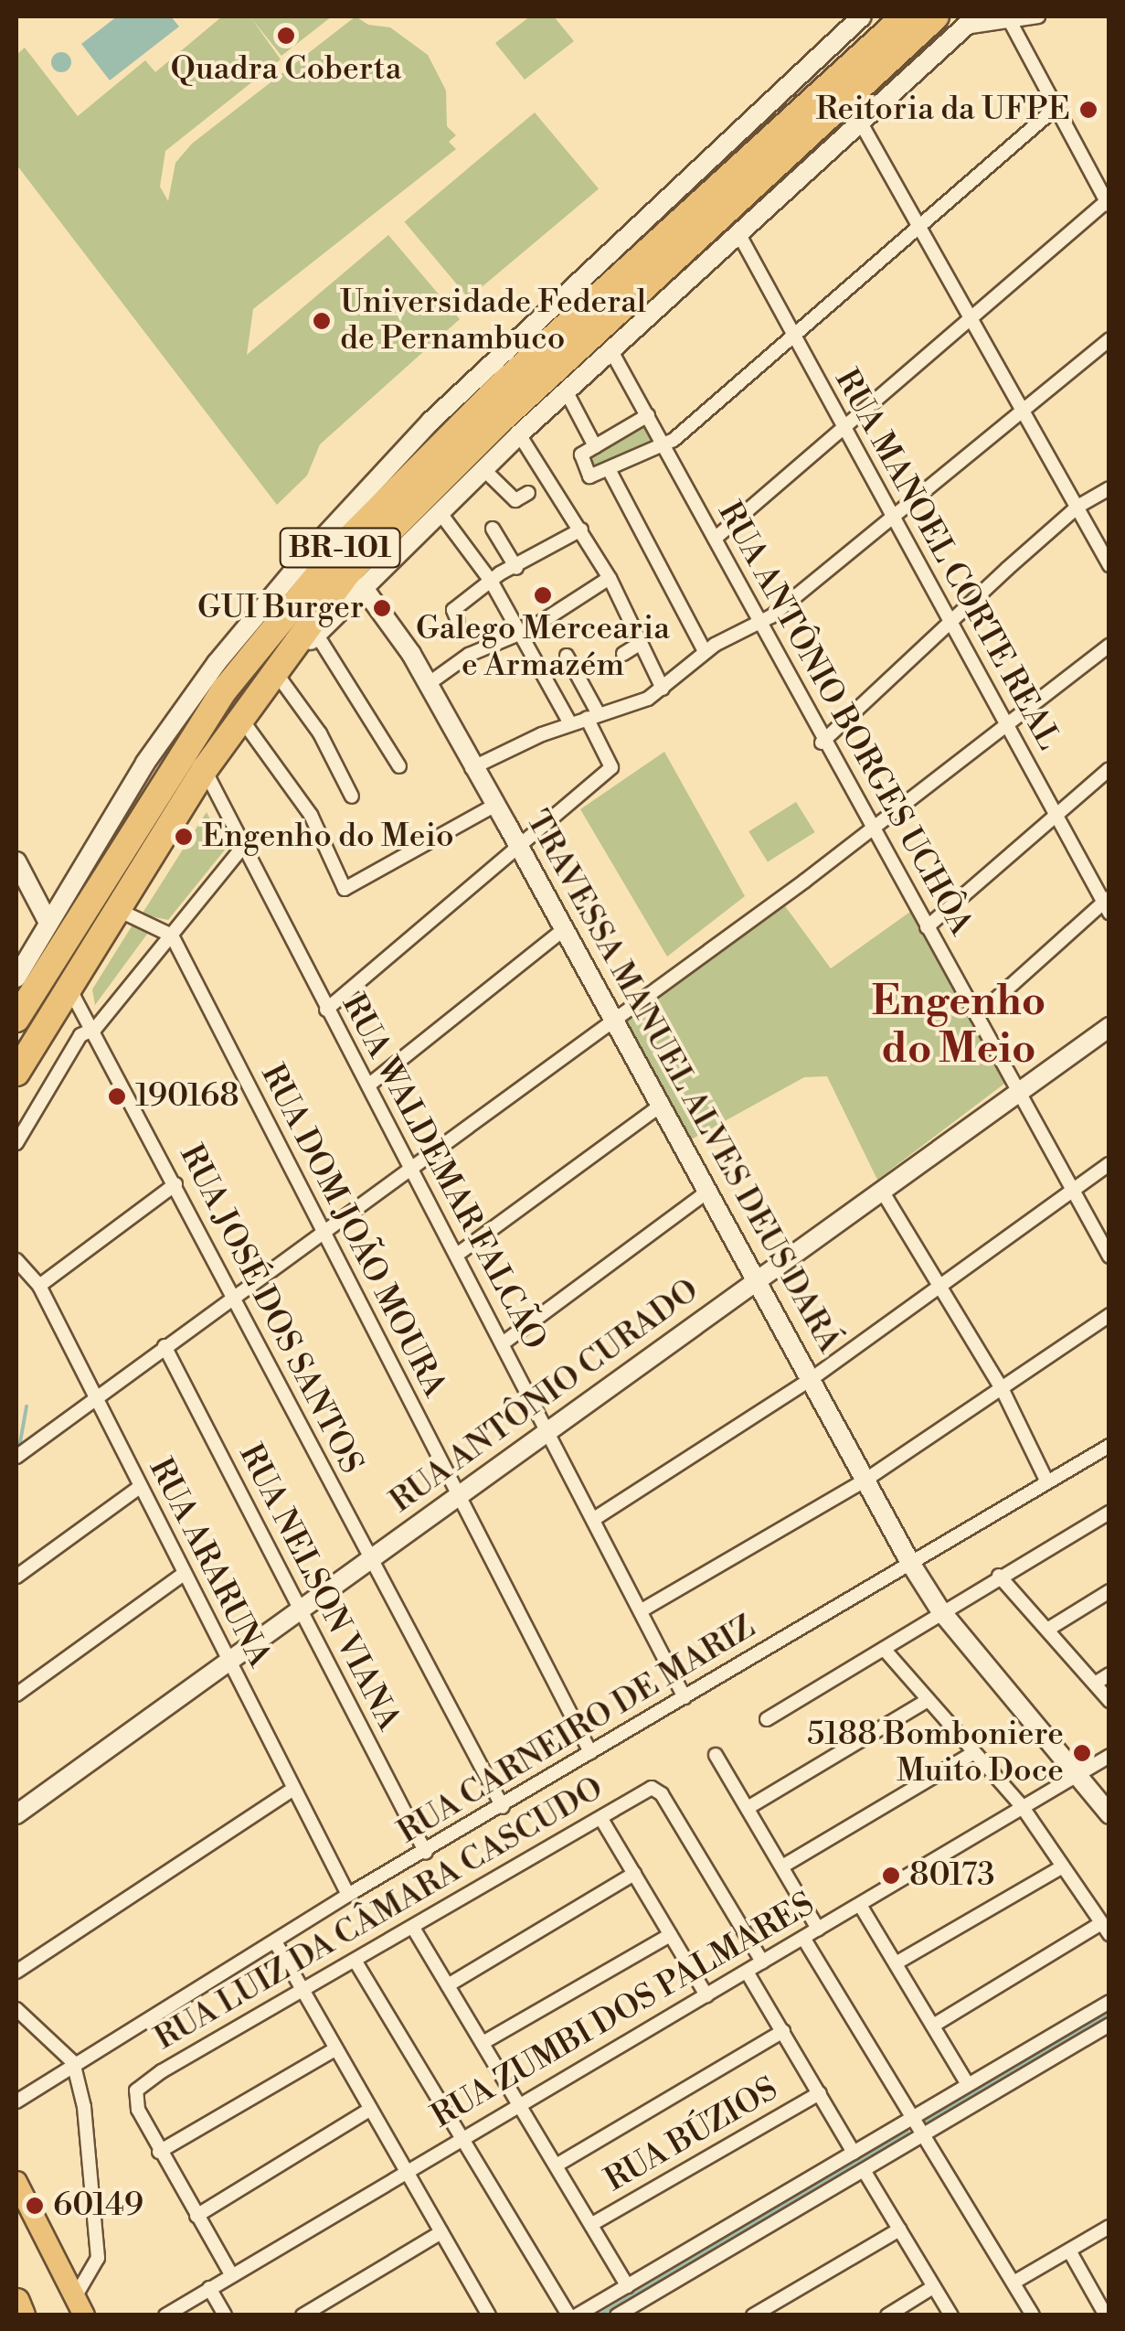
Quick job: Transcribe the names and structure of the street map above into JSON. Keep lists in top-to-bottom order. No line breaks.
{"streets":{"highway":["BR-101"],"street":["RUA MANOEL CORTE REAL","RUA ANTÔNIO BORGES UCHÔA","TRAVESSA MANUEL ALVES DEUS DARÁ","RUA WALDEMAR FALCÃO","RUA DOM JOÃO MOURA","RUA JOSÉ DOS SANTOS","RUA ANTÔNIO CURADO","RUA ARARUNA","RUA NELSON VIANA","RUA CARNEIRO DE MARIZ","RUA LUIZ DA CÂMARA CASCUDO","RUA ZUMBI DOS PALMARES","RUA BÚZIOS"]},"crossings":[["BR-101","RUA WALDEMAR FALCÃO"],["BR-101","RUA JOSÉ DOS SANTOS"],["RUA ANTÔNIO BORGES UCHÔA","RUA ANTÔNIO CURADO"],["TRAVESSA MANUEL ALVES DEUS DARÁ","RUA ANTÔNIO CURADO"],["TRAVESSA MANUEL ALVES DEUS DARÁ","RUA CARNEIRO DE MARIZ"],["TRAVESSA MANUEL ALVES DEUS DARÁ","RUA ZUMBI DOS PALMARES"],["RUA WALDEMAR FALCÃO","RUA ANTÔNIO CURADO"],["RUA WALDEMAR FALCÃO","RUA CARNEIRO DE MARIZ"],["RUA DOM JOÃO MOURA","RUA ANTÔNIO CURADO"],["RUA DOM JOÃO MOURA","RUA CARNEIRO DE MARIZ"],["RUA JOSÉ DOS SANTOS","RUA ANTÔNIO CURADO"],["RUA JOSÉ DOS SANTOS","RUA CARNEIRO DE MARIZ"],["RUA ANTÔNIO CURADO","RUA ARARUNA"],["RUA ANTÔNIO CURADO","RUA NELSON VIANA"],["RUA ARARUNA","RUA CARNEIRO DE MARIZ"],["RUA NELSON VIANA","RUA CARNEIRO DE MARIZ"],["RUA LUIZ DA CÂMARA CASCUDO","RUA ZUMBI DOS PALMARES"]],"districts":["Engenho do Meio"],"places":["Quadra Coberta","Reitoria da UFPE","Universidade Federal de Pernambuco","Galego Mercearia e Armazém","GUI Burger","Engenho do Meio","190168","5188 Bomboniere Muito Doce","80173","60149"]}
